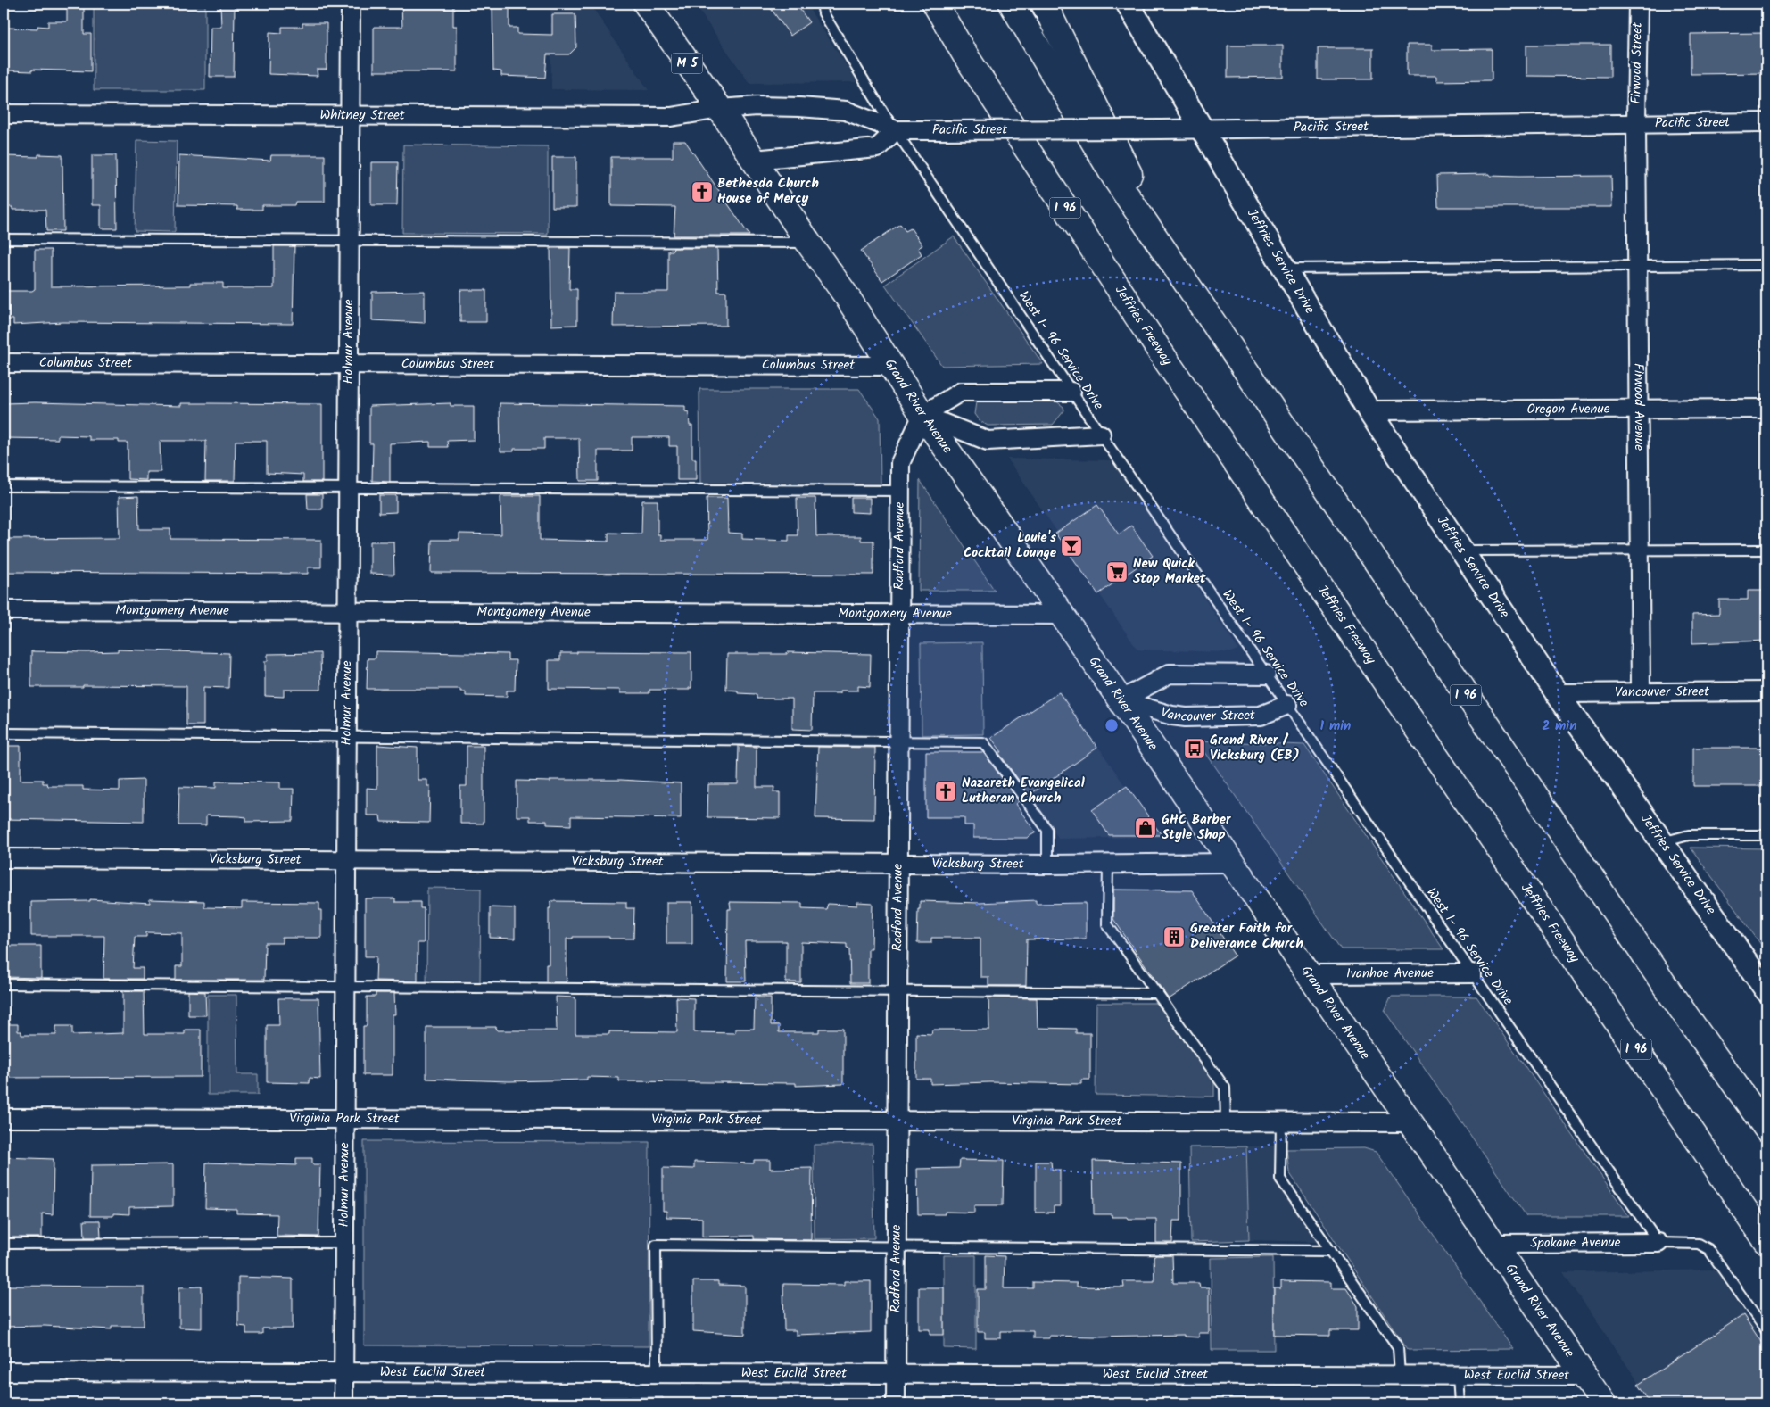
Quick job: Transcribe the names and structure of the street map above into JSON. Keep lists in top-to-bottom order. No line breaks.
{"streets":{"main road":["M 5","I 96","Jeffries Freeway","Grand River Avenue"],"street":["Firwood Street","Whitney Street","Pacific Street","Jeffries Service Drive","Holmur Avenue","Columbus Street","Firwood Avenue","Oregon Avenue","Radford Avenue","Montgomery Avenue","Vancouver Street","Vicksburg Street","Ivanhoe Avenue","Virginia Park Street","Spokane Avenue","West Euclid Street"],"lane":["West I- 96 Service Drive"]},"crossings":[["Firwood Street","Pacific Street"],["Firwood Street","Firwood Avenue"],["Whitney Street","Pacific Street"],["Whitney Street","Holmur Avenue"],["Whitney Street","Grand River Avenue"],["Pacific Street","Jeffries Service Drive"],["Pacific Street","West I- 96 Service Drive"],["Pacific Street","Grand River Avenue"],["Pacific Street","Firwood Avenue"],["Jeffries Service Drive","Oregon Avenue"],["Jeffries Service Drive","Vancouver Street"],["Holmur Avenue","Columbus Street"],["Holmur Avenue","Montgomery Avenue"],["Holmur Avenue","Vicksburg Street"],["Holmur Avenue","Virginia Park Street"],["Holmur Avenue","West Euclid Street"],["West I- 96 Service Drive","Vancouver Street"],["West I- 96 Service Drive","Ivanhoe Avenue"],["West I- 96 Service Drive","Spokane Avenue"],["Columbus Street","Grand River Avenue"],["Grand River Avenue","Radford Avenue"],["Grand River Avenue","Montgomery Avenue"],["Grand River Avenue","Vancouver Street"],["Grand River Avenue","Vicksburg Street"],["Grand River Avenue","Ivanhoe Avenue"],["Grand River Avenue","Virginia Park Street"],["Grand River Avenue","Spokane Avenue"],["Grand River Avenue","West Euclid Street"],["Firwood Avenue","Oregon Avenue"],["Firwood Avenue","Vancouver Street"],["Radford Avenue","Montgomery Avenue"],["Radford Avenue","Vicksburg Street"],["Radford Avenue","Virginia Park Street"],["Radford Avenue","West Euclid Street"]],"places":{"church":["Bethesda Church House of Mercy","Nazareth Evangelical Lutheran Church"],"bar":["Louie's Cocktail Lounge"],"supermarket":["New Quick Stop Market"],"bus stop":["Grand River / Vicksburg (EB)"],"shop":["GHC Barber Style Shop"],"building":["Greater Faith for Deliverance Church"]},"rings":["1 min","2 min"]}
